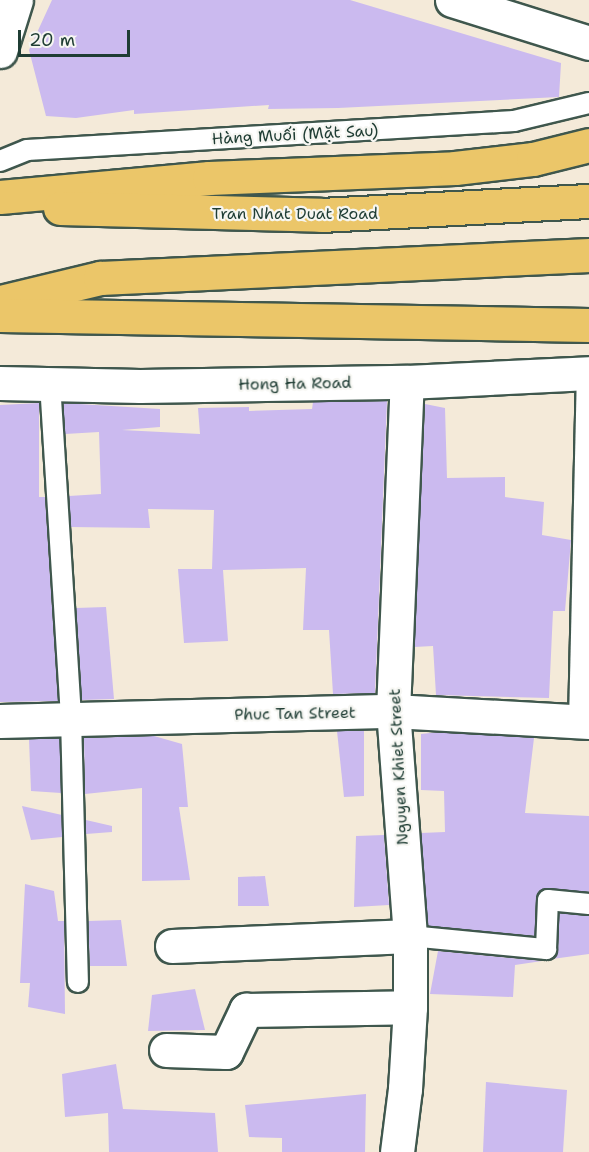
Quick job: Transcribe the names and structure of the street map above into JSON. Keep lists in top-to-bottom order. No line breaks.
{"streets":{"main road":["Tran Nhat Duat Road"],"street":["Hong Ha Road","Phuc Tan Street","Nguyen Khiet Street"],"lane":["Hàng Muối (Mặt Sau)"]},"crossings":[["Hong Ha Road","Nguyen Khiet Street"],["Phuc Tan Street","Nguyen Khiet Street"]],"scale_bar":"20 m"}
